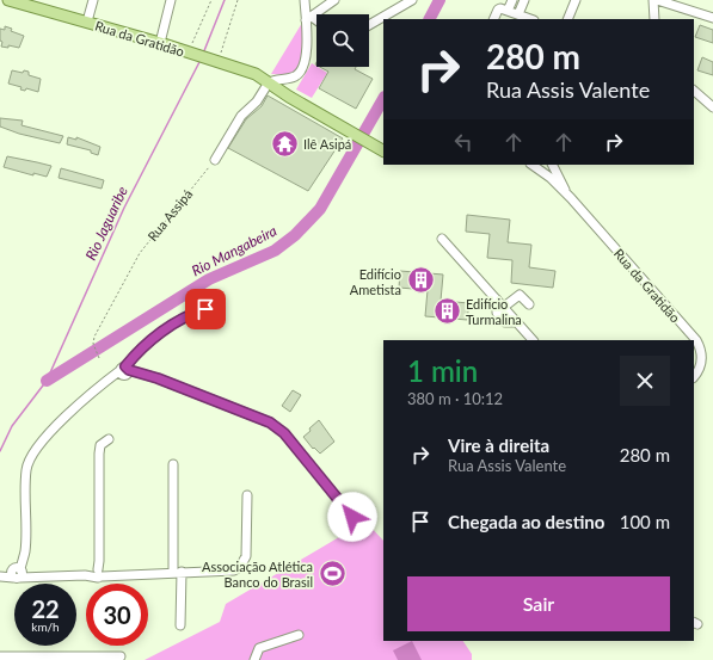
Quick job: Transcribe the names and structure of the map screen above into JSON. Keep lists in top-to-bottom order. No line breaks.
{"streets":{"main road":["Rua da Gratidão"],"path":["Rua Assipá"]},"water":["Rio Jaguaribe","Rio Mangabeira"],"places":{"temple":["Ilê Asipá"],"building":["Edifício Ametista","Edifício Turmalina"],"sports":["Associação Atlética Banco do Brasil"]},"page":{"turn":["280 m","Rua Assis Valente"],"heading":["1 min","380 m · 10:12"],"list":[{"name":"Vire à direita","note":"Rua Assis Valente","value":"280 m"},{"name":"Chegada ao destino","value":"100 m"}],"buttons":"Sair","speed":"22 km/h","limit":"30"}}
